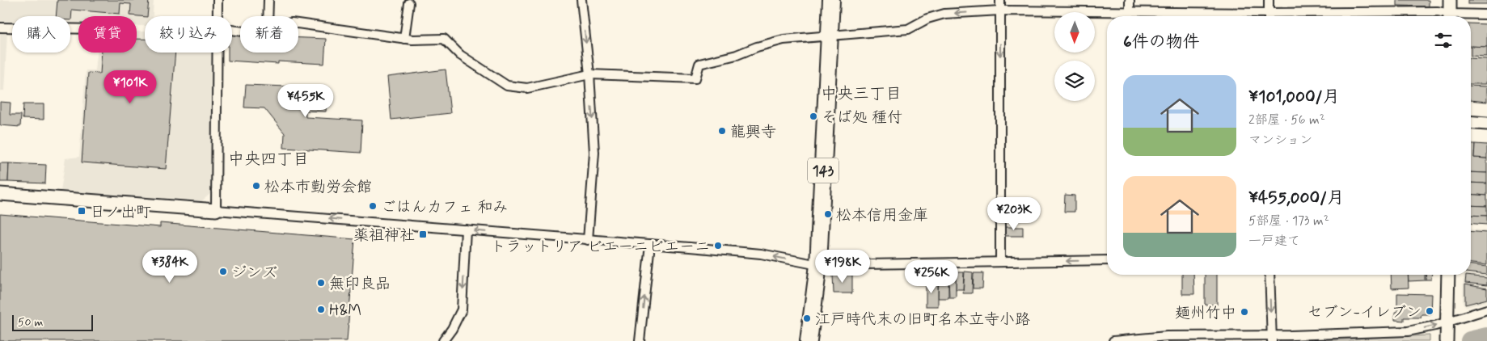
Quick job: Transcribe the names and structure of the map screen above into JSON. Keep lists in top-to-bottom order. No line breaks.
{"streets":{"highway":["143"]},"districts":["中央三丁目","中央四丁目"],"places":{"other":["そば処 種付","龍興寺","松本市勤労会館","ごはんカフェ 和み","松本信用金庫","トラットリア ビエーニビエーニ","ジンズ","無印良品","H&M","セブン-イレブン","麺州竹中","江戸時代末の旧町名本立寺小路"],"transit":["日ノ出町","薬祖神社"]},"scale_bar":"50 m","north":"bottom","page":{"chip":["購入","賃貸","絞り込み","新着"],"heading":"6件の物件","list":[{"name":"¥101,000/月","note":"2部屋 · 56 m² · マンション"},{"name":"¥455,000/月","note":"5部屋 · 173 m² · 一戸建て"}],"price":["¥101K","¥455K","¥203K","¥384K","¥198K","¥256K"],"scale":"50 m"}}
